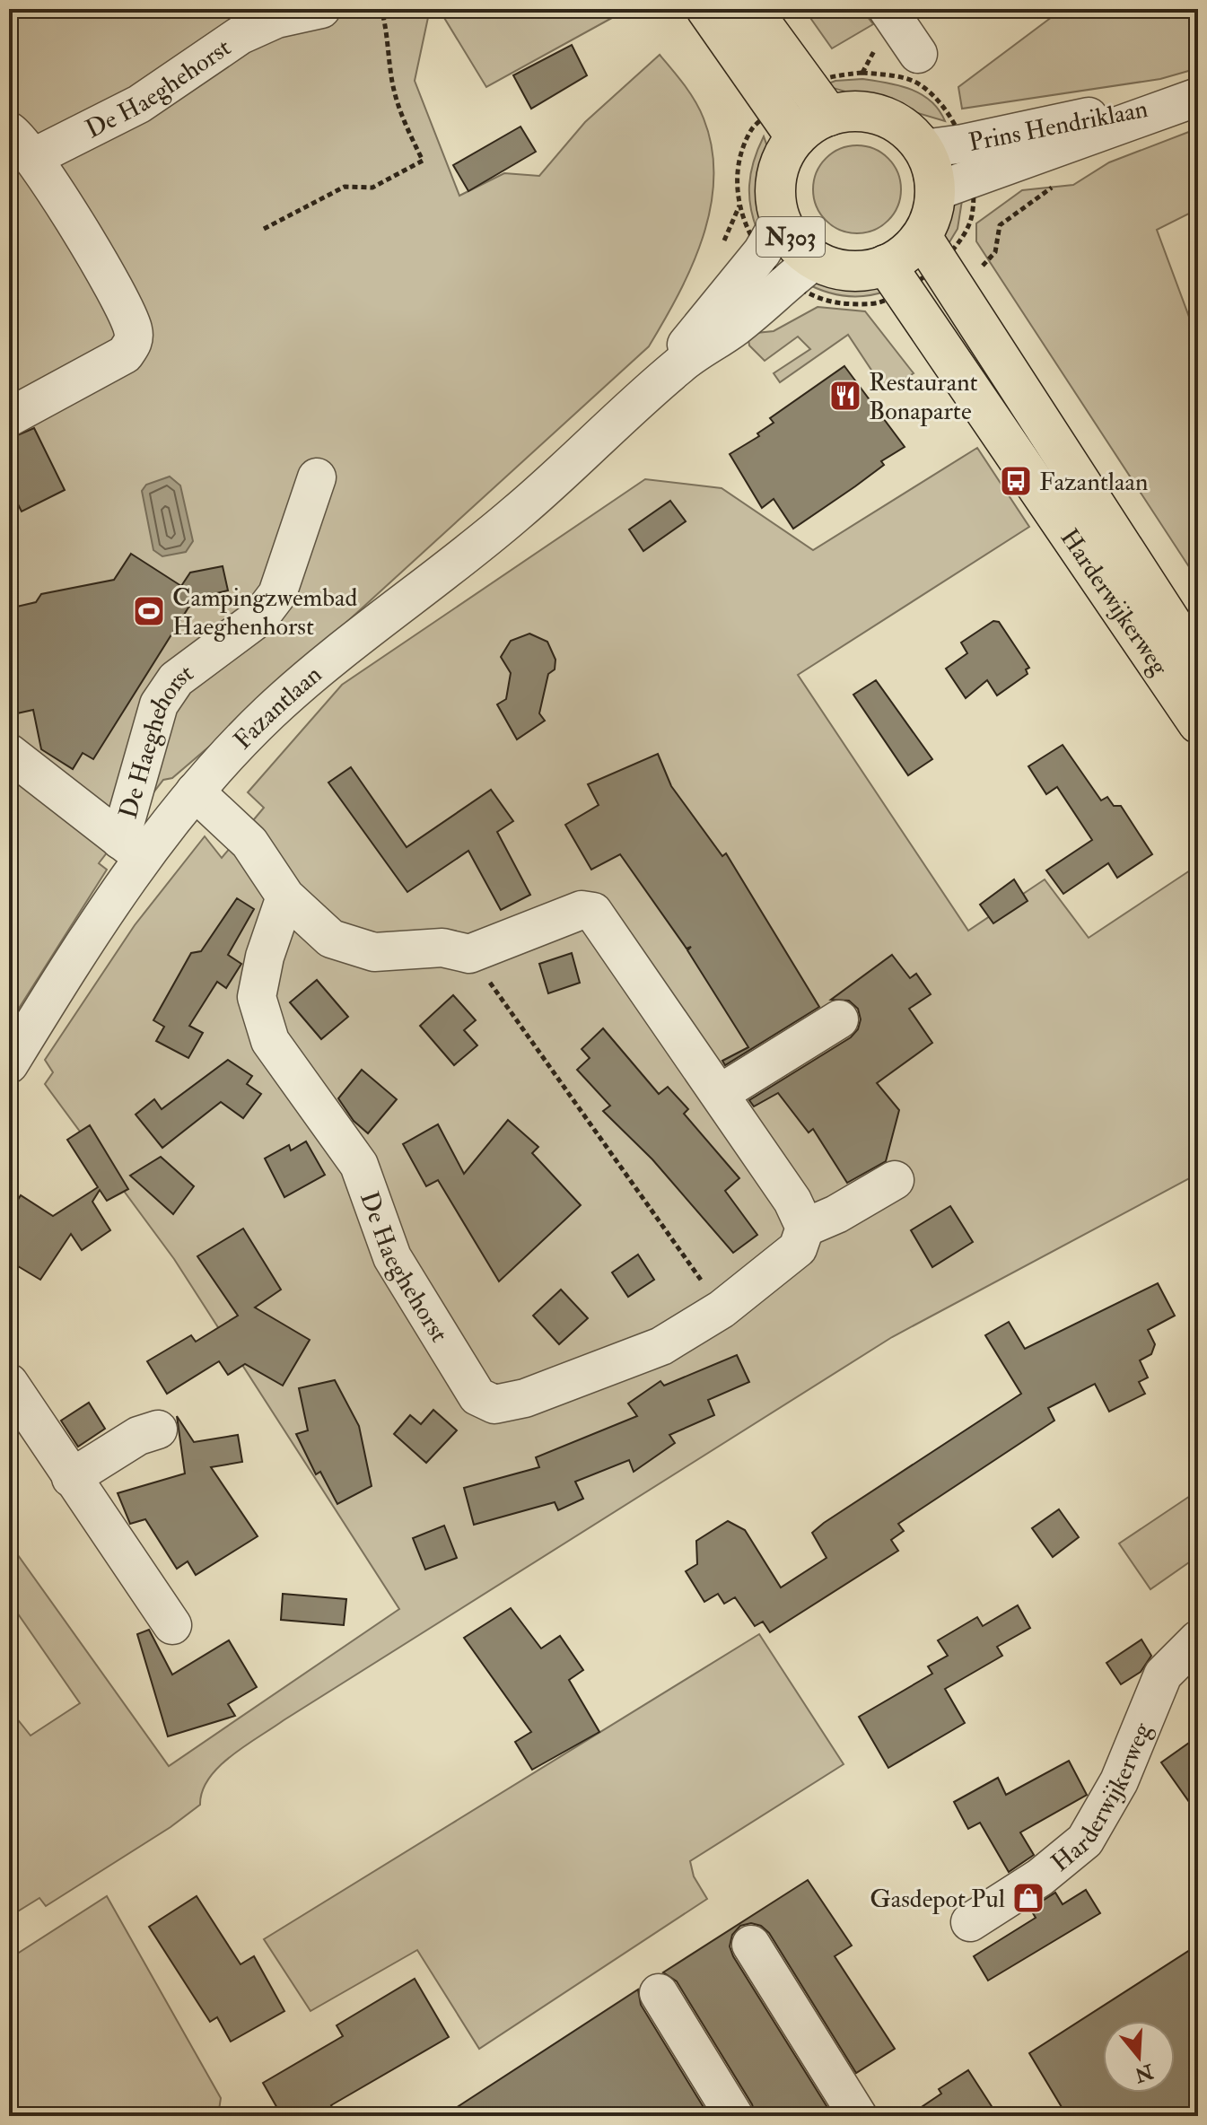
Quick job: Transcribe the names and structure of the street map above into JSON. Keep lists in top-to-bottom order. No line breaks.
{"streets":{"main road":["N303","Harderwijkerweg"],"street":["De Haeghehorst","Prins Hendriklaan","Fazantlaan"]},"crossings":[["De Haeghehorst","Fazantlaan"],["Prins Hendriklaan","N303"],["N303","Harderwijkerweg"],["N303","Fazantlaan"]],"places":{"restaurant":["Restaurant Bonaparte"],"bus stop":["Fazantlaan"],"sports":["Campingzwembad Haeghenhorst"],"shop":["Gasdepot Pul"]},"north":"bottom"}
